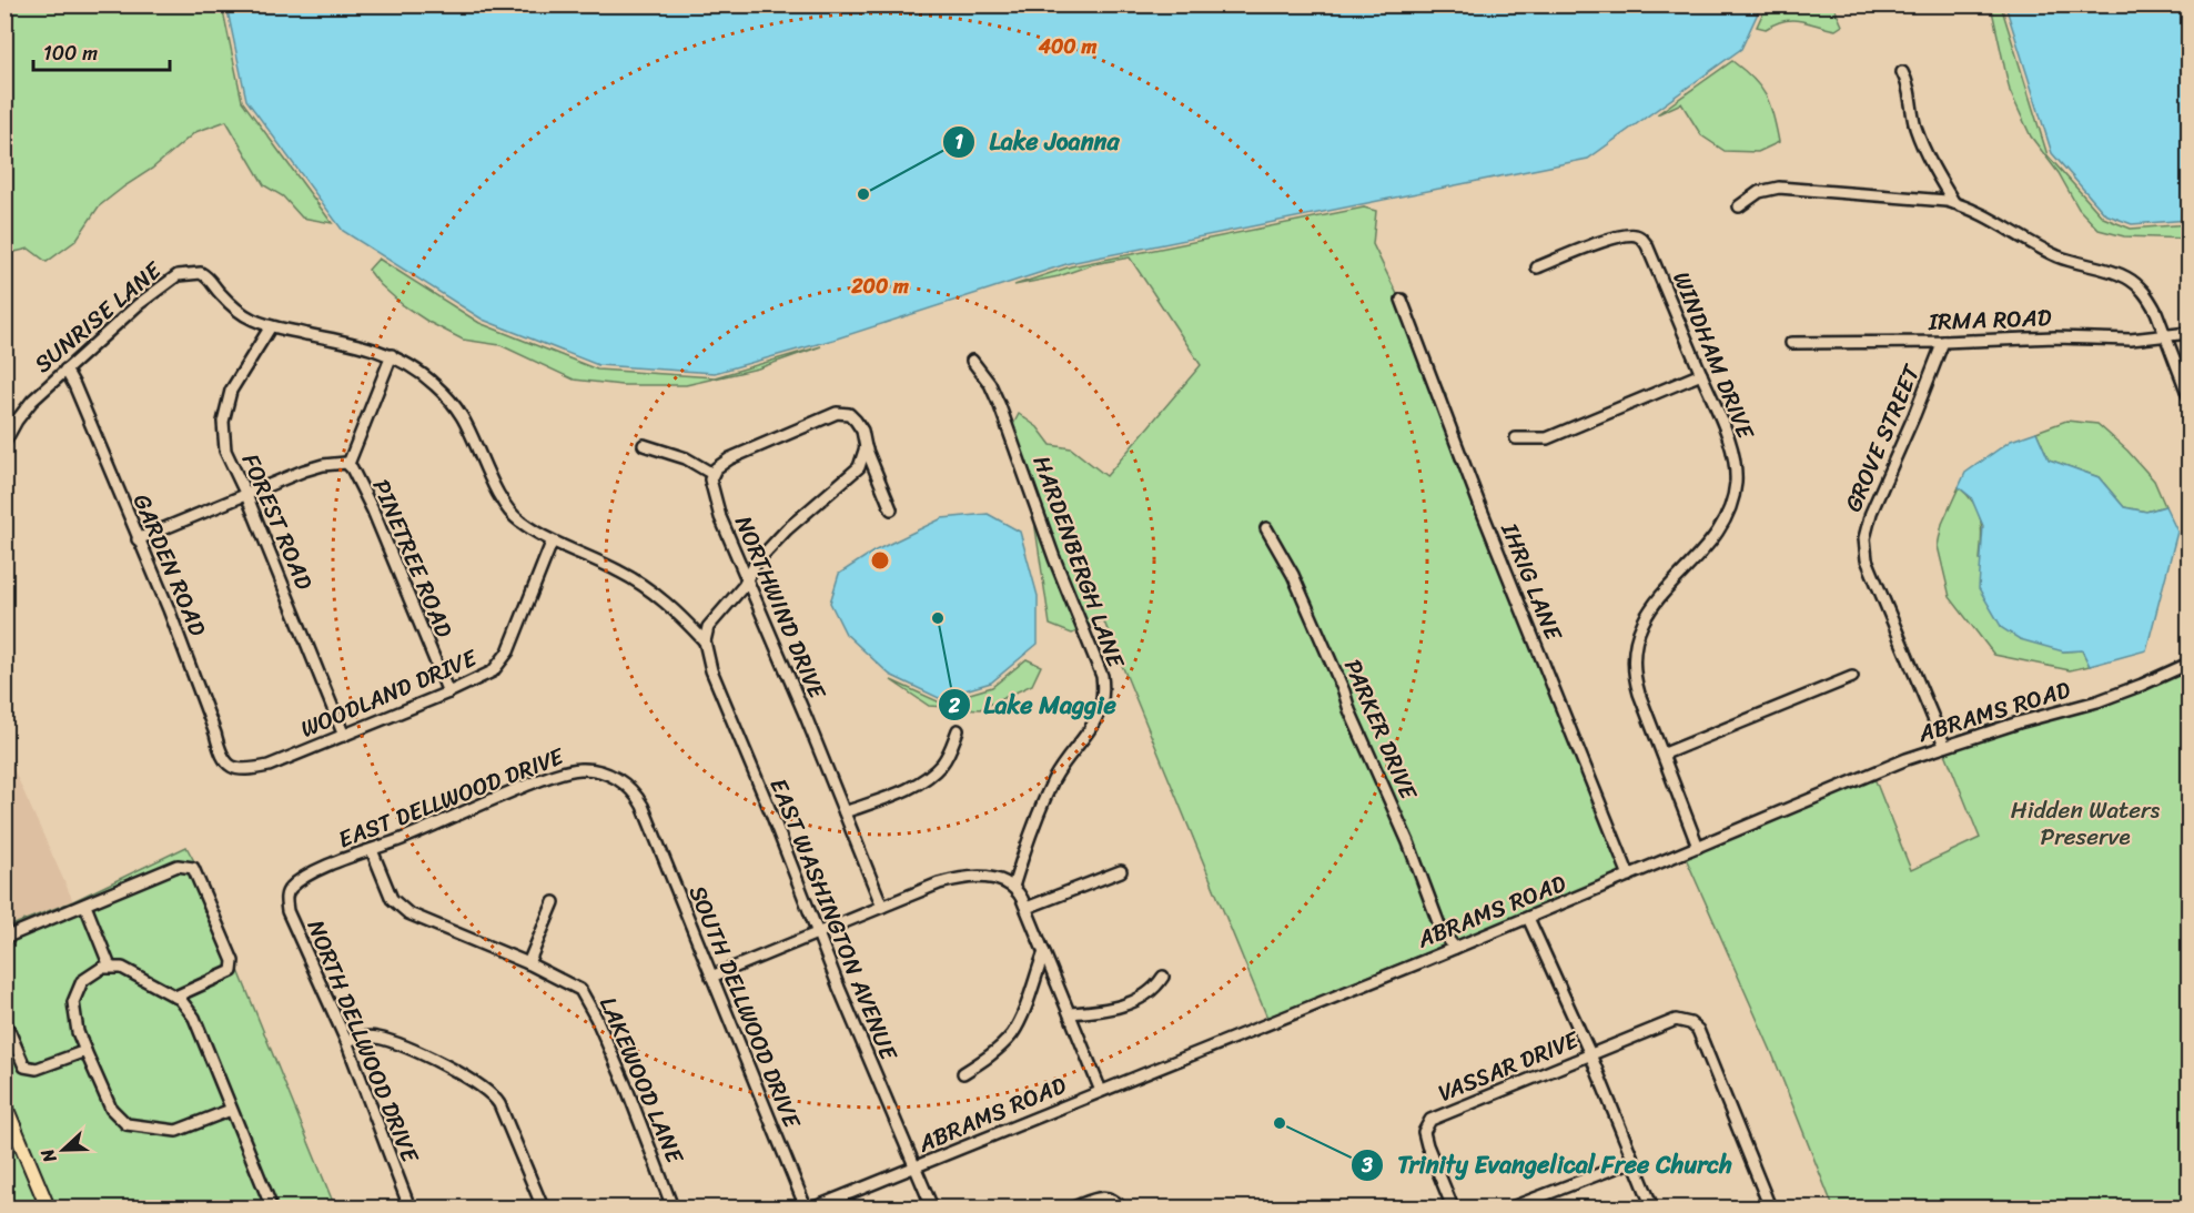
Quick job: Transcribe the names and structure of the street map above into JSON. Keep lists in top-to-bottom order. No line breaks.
{"streets":{"street":["SUNRISE LANE","IRMA ROAD","WINDHAM DRIVE","GROVE STREET","FOREST ROAD","PINETREE ROAD","HARDENBERGH LANE","GARDEN ROAD","IHRIG LANE","NORTHWIND DRIVE","WOODLAND DRIVE","ABRAMS ROAD","PARKER DRIVE","EAST DELLWOOD DRIVE","EAST WASHINGTON AVENUE","SOUTH DELLWOOD DRIVE","NORTH DELLWOOD DRIVE","VASSAR DRIVE","LAKEWOOD LANE"]},"crossings":[["SUNRISE LANE","FOREST ROAD"],["SUNRISE LANE","GARDEN ROAD"],["IRMA ROAD","GROVE STREET"],["WINDHAM DRIVE","ABRAMS ROAD"],["GROVE STREET","ABRAMS ROAD"],["FOREST ROAD","PINETREE ROAD"],["FOREST ROAD","WOODLAND DRIVE"],["PINETREE ROAD","GARDEN ROAD"],["PINETREE ROAD","WOODLAND DRIVE"],["GARDEN ROAD","WOODLAND DRIVE"],["IHRIG LANE","ABRAMS ROAD"],["ABRAMS ROAD","PARKER DRIVE"],["ABRAMS ROAD","EAST WASHINGTON AVENUE"],["EAST DELLWOOD DRIVE","SOUTH DELLWOOD DRIVE"],["EAST DELLWOOD DRIVE","NORTH DELLWOOD DRIVE"],["EAST DELLWOOD DRIVE","LAKEWOOD LANE"]],"parks":["Hidden Waters Preserve"],"places":["Lake Joanna","Lake Maggie","Trinity Evangelical Free Church"],"scale_bar":"100 m","north":"left","rings":["400 m","200 m"]}
